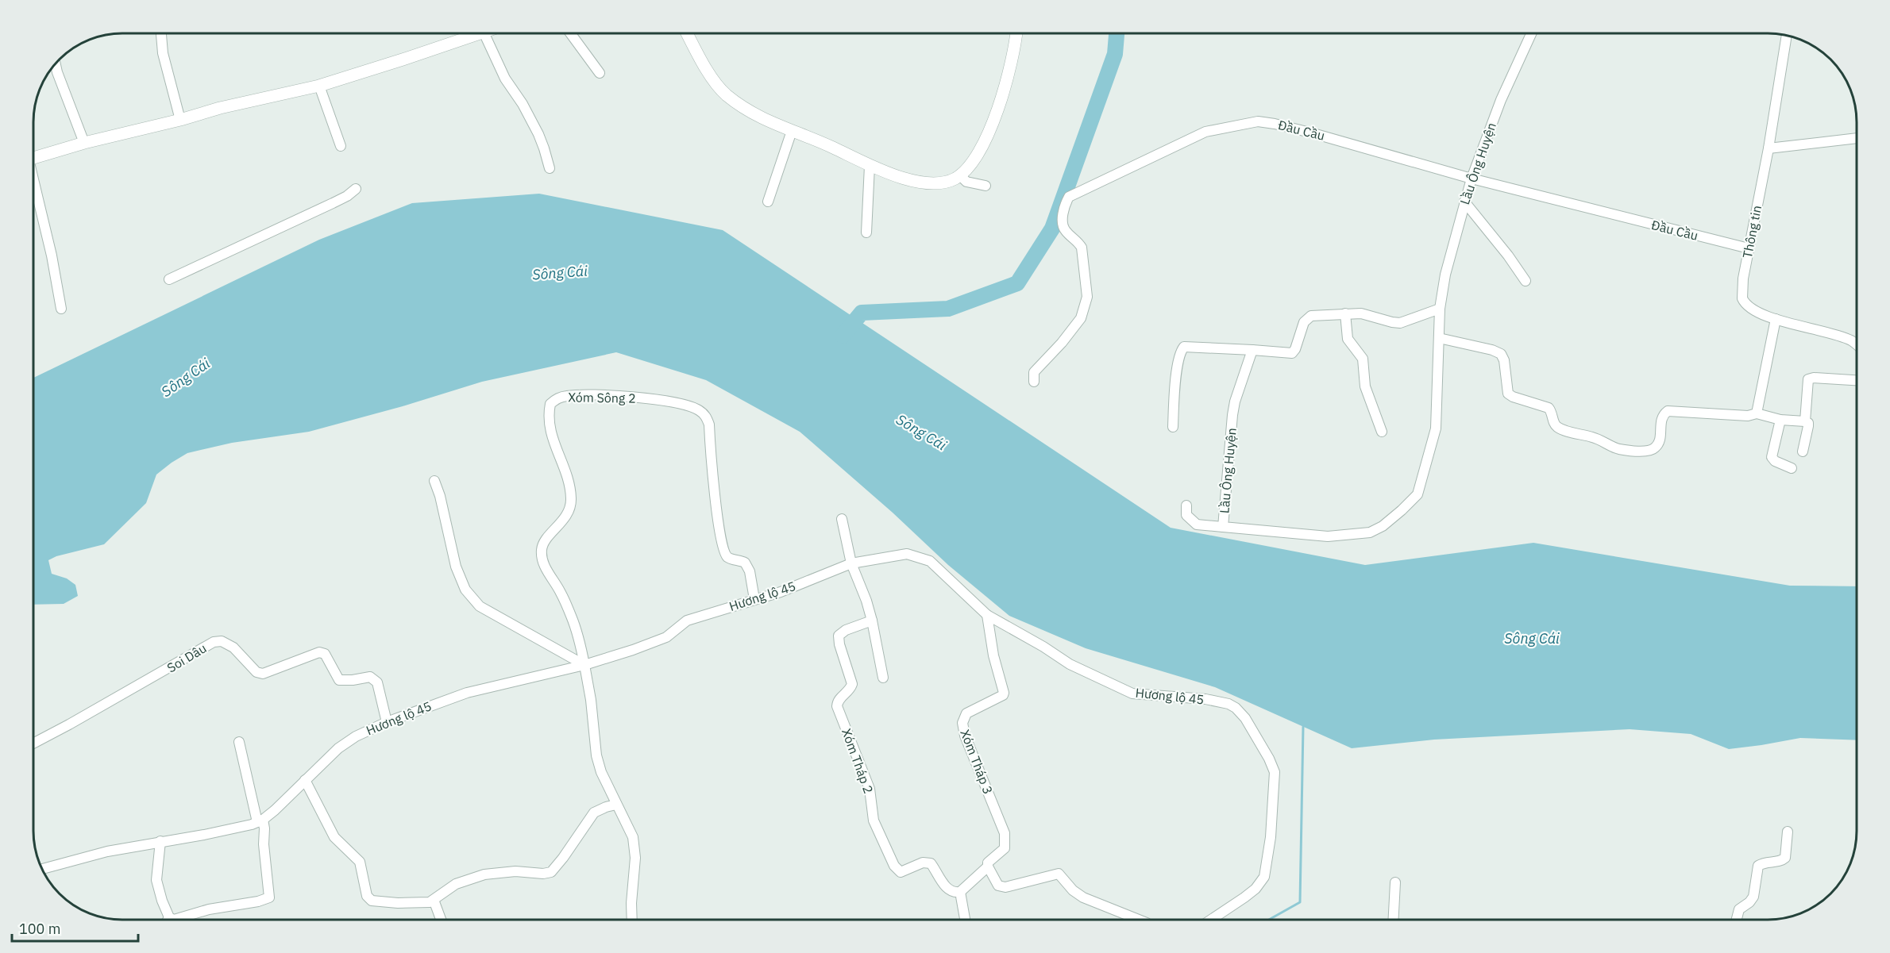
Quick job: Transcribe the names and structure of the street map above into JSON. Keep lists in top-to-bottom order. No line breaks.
{"streets":{"street":["Đầu Cầu","Lầu Ông Huyện","Thông tin","Xóm Sông 2","Hương lộ 45","Soi Dâu","Xóm Tháp 2","Xóm Tháp 3"]},"crossings":[["Đầu Cầu","Lầu Ông Huyện"],["Đầu Cầu","Thông tin"],["Xóm Sông 2","Hương lộ 45"],["Hương lộ 45","Soi Dâu"],["Hương lộ 45","Xóm Tháp 3"],["Xóm Tháp 2","Xóm Tháp 3"]],"water":["Sông Cái"],"scale_bar":"100 m"}
